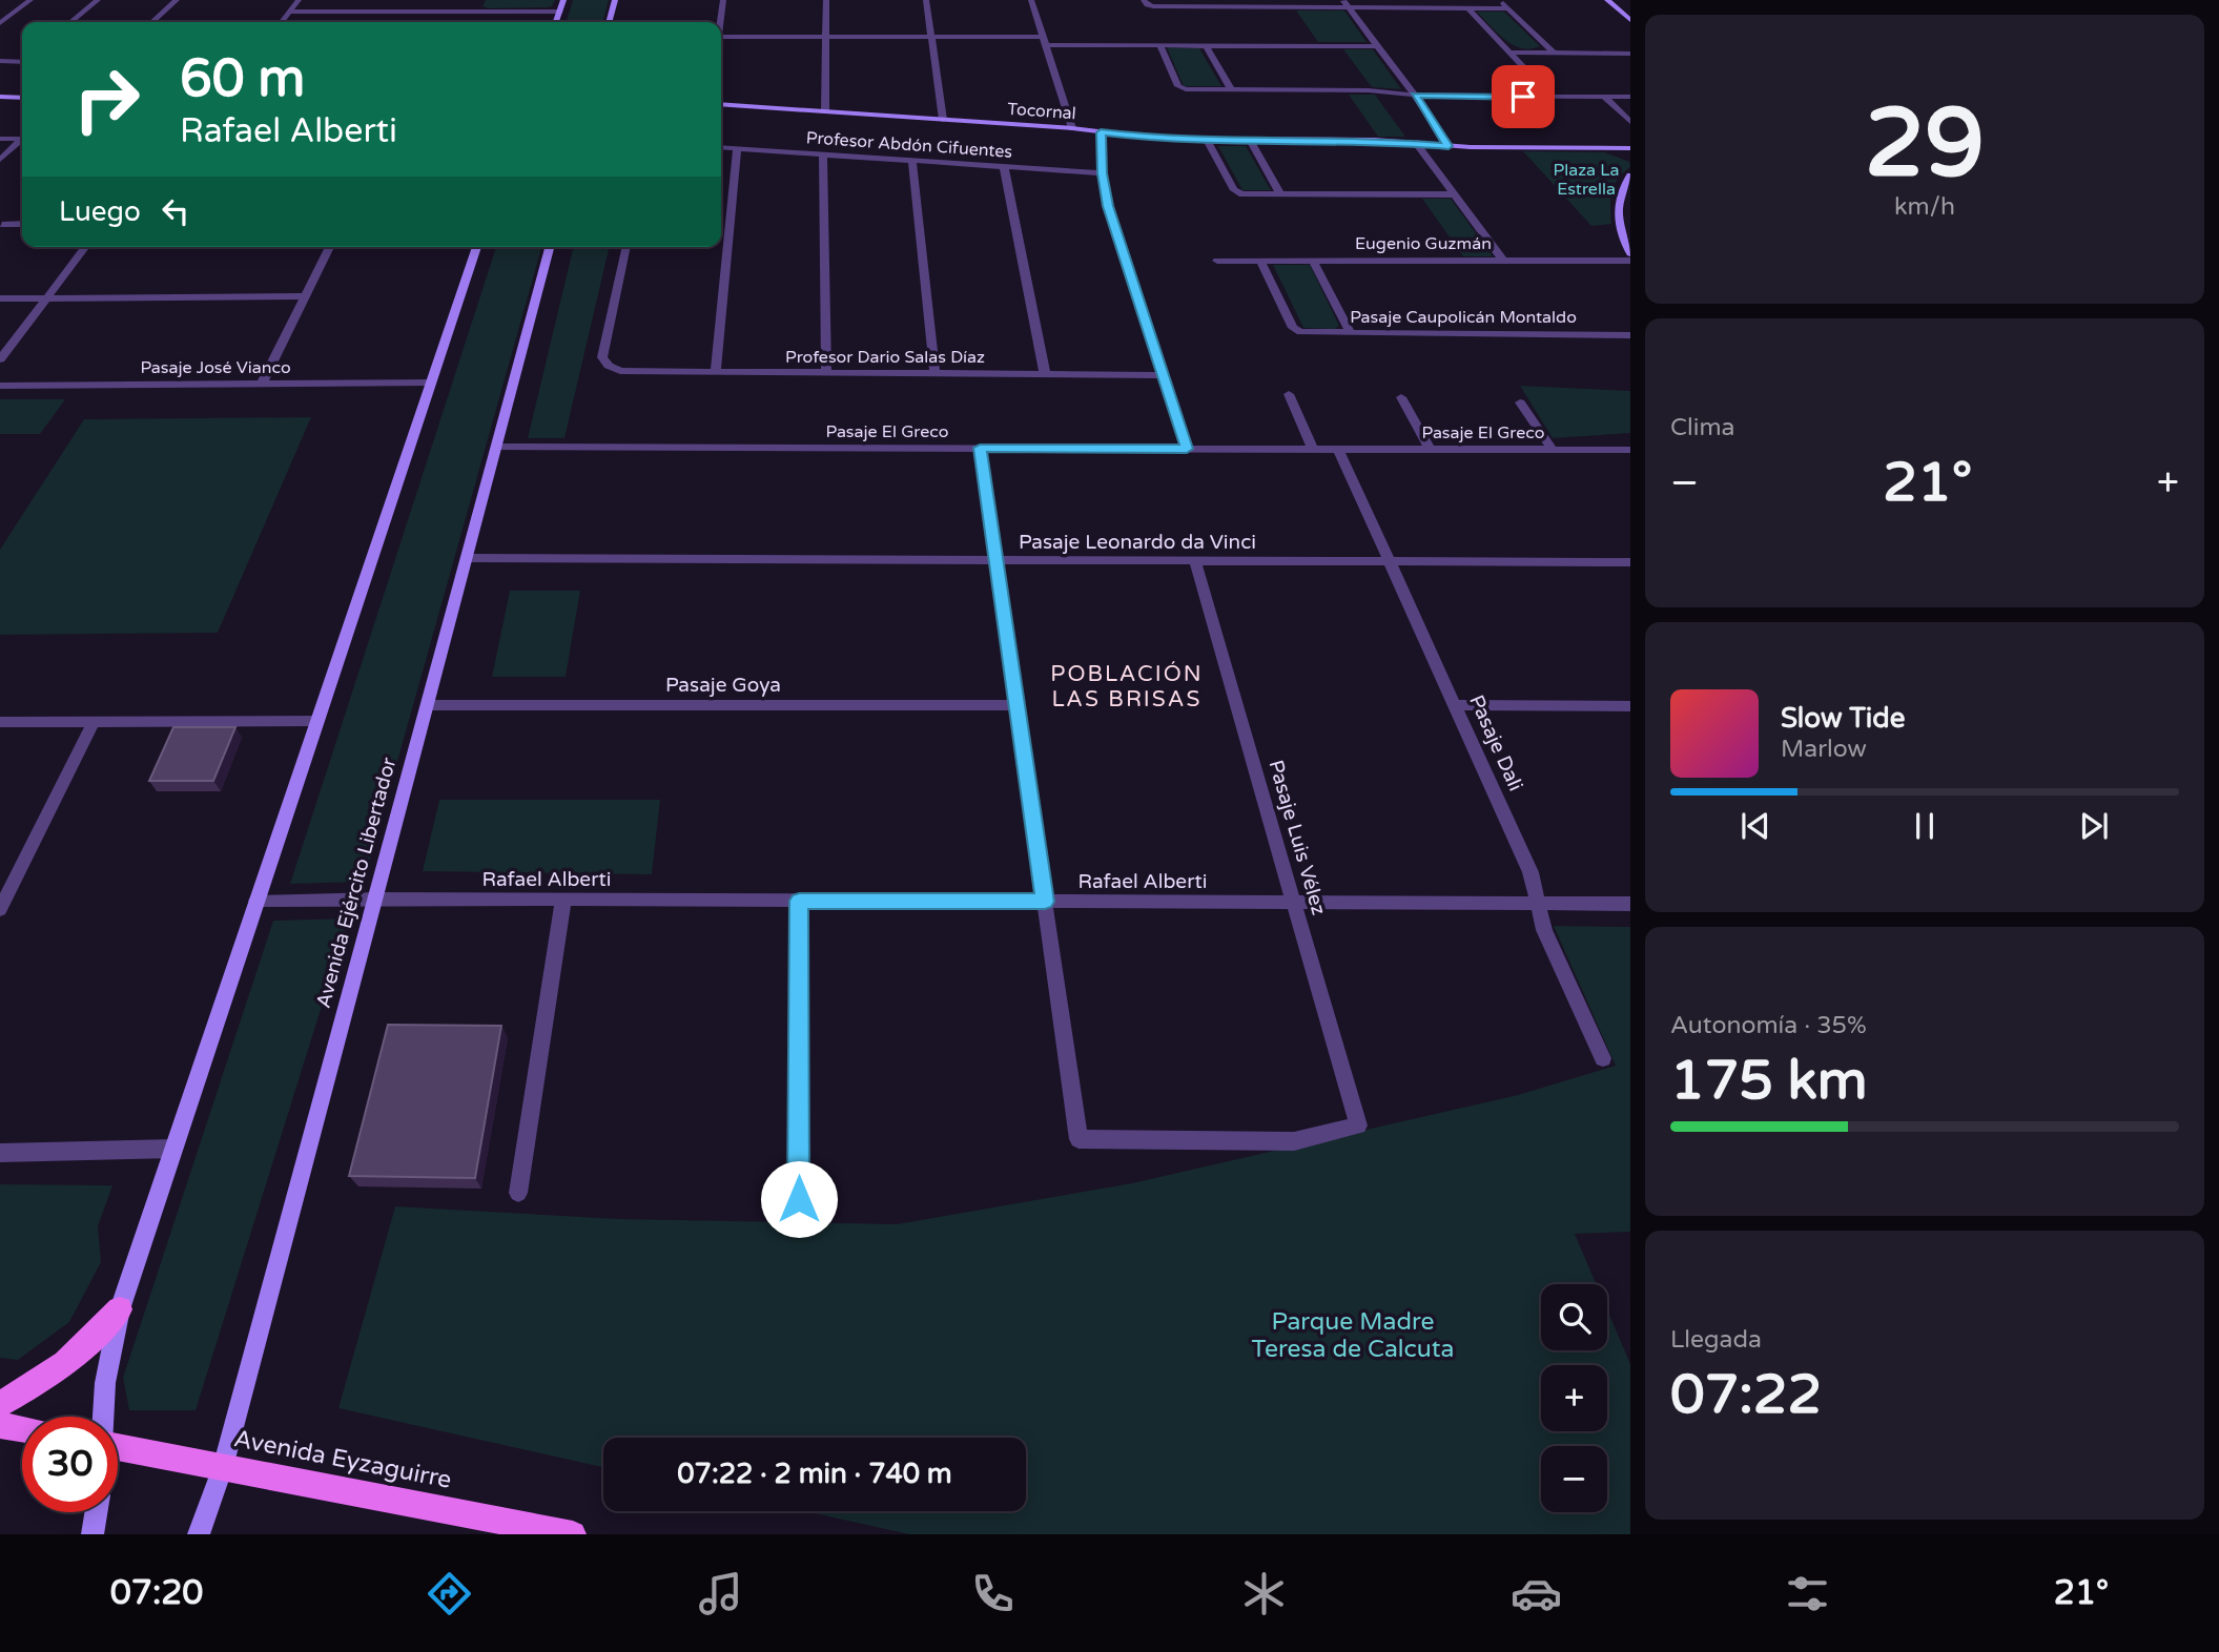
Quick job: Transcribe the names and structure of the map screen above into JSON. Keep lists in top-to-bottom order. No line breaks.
{"streets":{"main road":["Tocornal","Avenida Ejército Libertador","Avenida Eyzaguirre"],"street":["Profesor Abdón Cifuentes","Eugenio Guzmán","Pasaje Caupolicán Montaldo","Profesor Dario Salas Díaz","Pasaje José Vianco","Pasaje El Greco","Pasaje Leonardo da Vinci","Pasaje Goya","Pasaje Dali","Pasaje Luis Vélez","Rafael Alberti"]},"crossings":[["Eugenio Guzmán","Pasaje Caupolicán Montaldo"],["Pasaje El Greco","Pasaje Dali"],["Pasaje El Greco","Avenida Ejército Libertador"],["Pasaje Leonardo da Vinci","Pasaje Dali"],["Pasaje Leonardo da Vinci","Pasaje Luis Vélez"],["Pasaje Leonardo da Vinci","Avenida Ejército Libertador"],["Pasaje Goya","Avenida Ejército Libertador"],["Pasaje Dali","Rafael Alberti"],["Pasaje Luis Vélez","Rafael Alberti"],["Rafael Alberti","Avenida Ejército Libertador"],["Avenida Ejército Libertador","Avenida Eyzaguirre"]],"districts":["POBLACIÓN LAS BRISAS"],"parks":["Plaza La Estrella","Parque Madre Teresa de Calcuta"],"page":{"tile":[["29","km/h"],"Clima",["Autonomía · 35%","175 km"],["Llegada","07:22"]],"turn":["60 m","Rafael Alberti"],"then":"Luego","heat":["−","21°","+"],"song":["Slow Tide","Marlow"],"map_buttons":["+","−"],"limit":"30","trip":"07:22 · 2 min · 740 m","tabs":["07:20","21°"]}}
